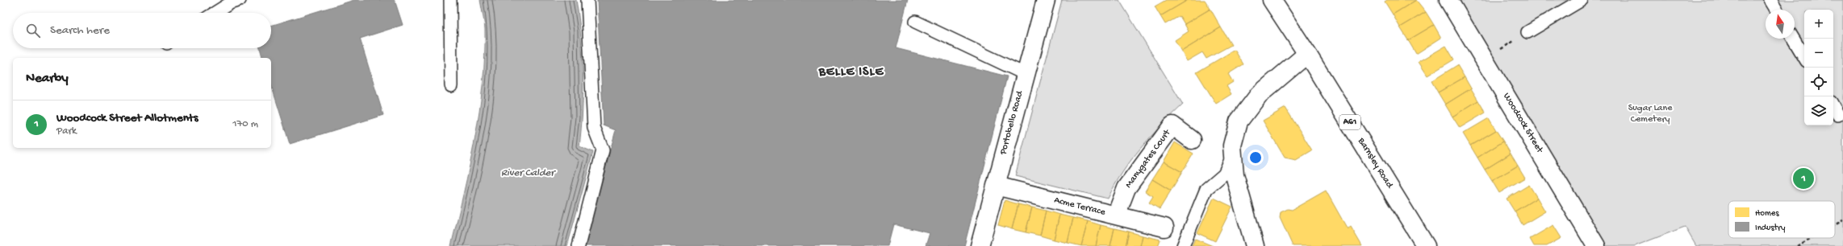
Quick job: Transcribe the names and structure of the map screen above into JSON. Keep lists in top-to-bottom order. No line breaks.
{"streets":{"street":["A61","Portobello Road","Woodcock Street","Manygates Court","Barnsley Road","Acme Terrace"]},"crossings":[["Portobello Road","Acme Terrace"],["Manygates Court","Acme Terrace"]],"districts":["BELLE ISLE"],"water":["River Calder"],"parks":["Sugar Lane Cemetery"],"legend":["Homes","Industry"],"north":"top","page":{"map_buttons":["+","−"],"search":"Search here","heading":"Nearby","list":[{"mark":"1","name":"Woodcock Street Allotments","note":"Park","value":"170 m"}],"pins":"1"}}
